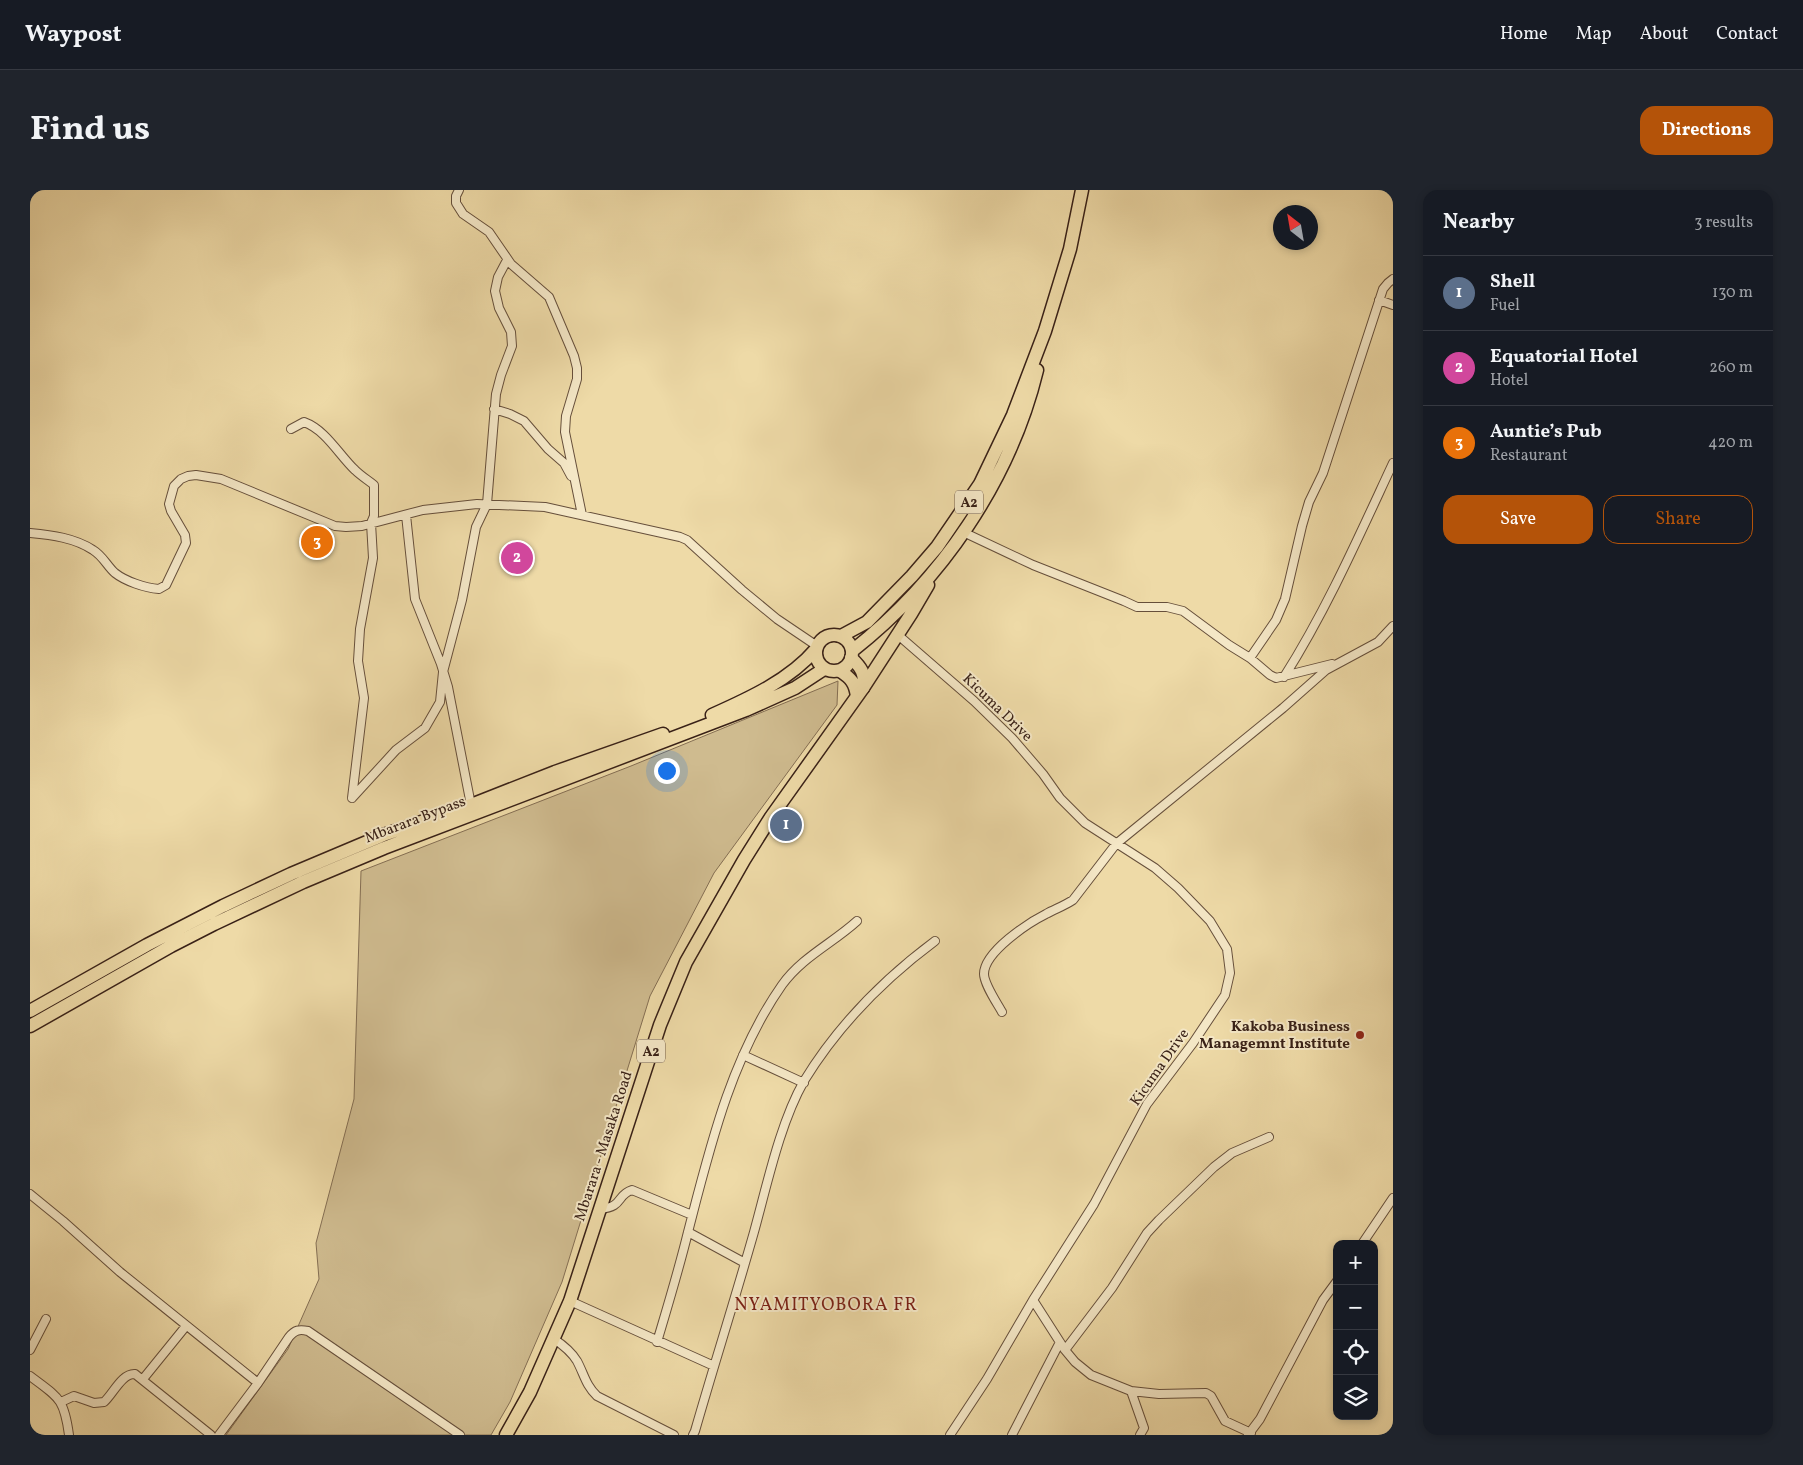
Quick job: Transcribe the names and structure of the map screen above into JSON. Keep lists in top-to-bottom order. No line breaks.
{"streets":{"main road":["A2","Mbarara Bypass","Mbarara - Masaka Road"],"street":["Kicuma Drive"]},"crossings":[["A2","Kicuma Drive"],["A2","Mbarara Bypass"],["A2","Mbarara - Masaka Road"]],"districts":["NYAMITYOBORA FR"],"places":["Kakoba Business Managemnt Institute"],"north":"top left","page":{"header":"Waypost","nav":["Home","Map","About","Contact"],"title":"Find us","buttons":["Directions",["Save","Share"]],"heading":["Nearby","3 results"],"list":[{"mark":"1","name":"Shell","note":"Fuel","value":"130 m"},{"mark":"2","name":"Equatorial Hotel","note":"Hotel","value":"260 m"},{"mark":"3","name":"Auntie’s Pub","note":"Restaurant","value":"420 m"}],"pins":["3","2","1"],"map_buttons":["+","−"]}}
